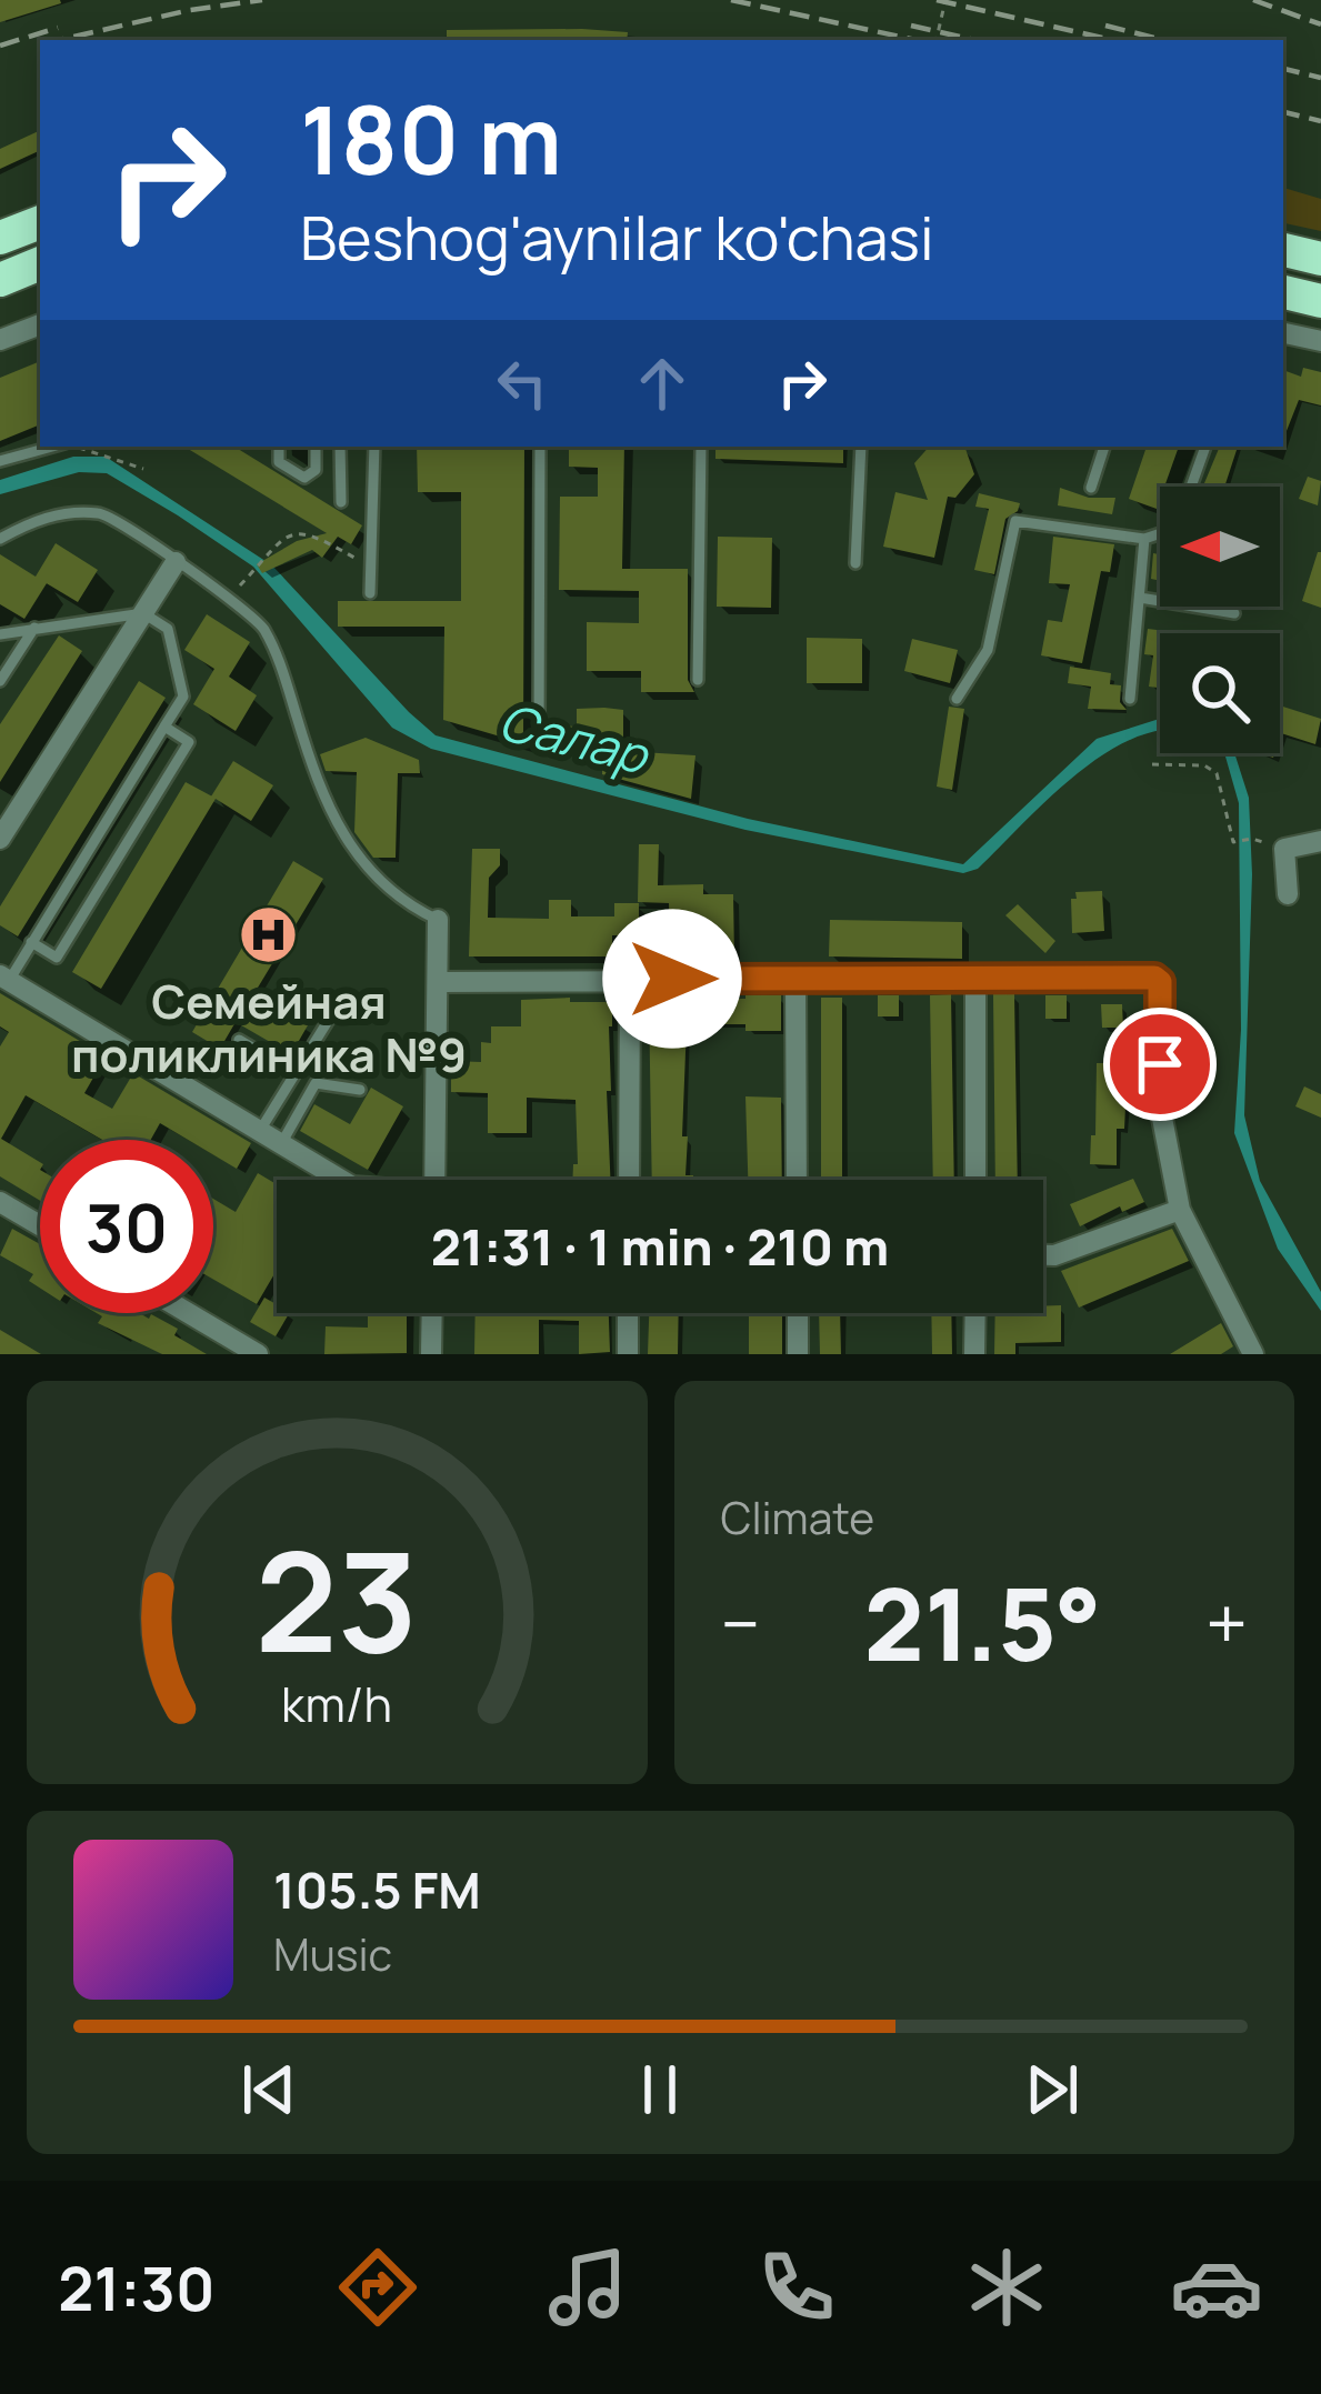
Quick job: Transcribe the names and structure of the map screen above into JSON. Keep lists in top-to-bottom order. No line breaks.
{"water":["Салар"],"places":{"hospital":["Семейная поликлиника №9"]},"north":"left","page":{"turn":["180 m","Beshog'aynilar ko'chasi"],"limit":"30","trip":"21:31 · 1 min · 210 m","tile":"Climate","heat":["−","21.5°","+"],"song":["105.5 FM","Music"],"tabs":"21:30","gauge":["23","km/h"]}}
